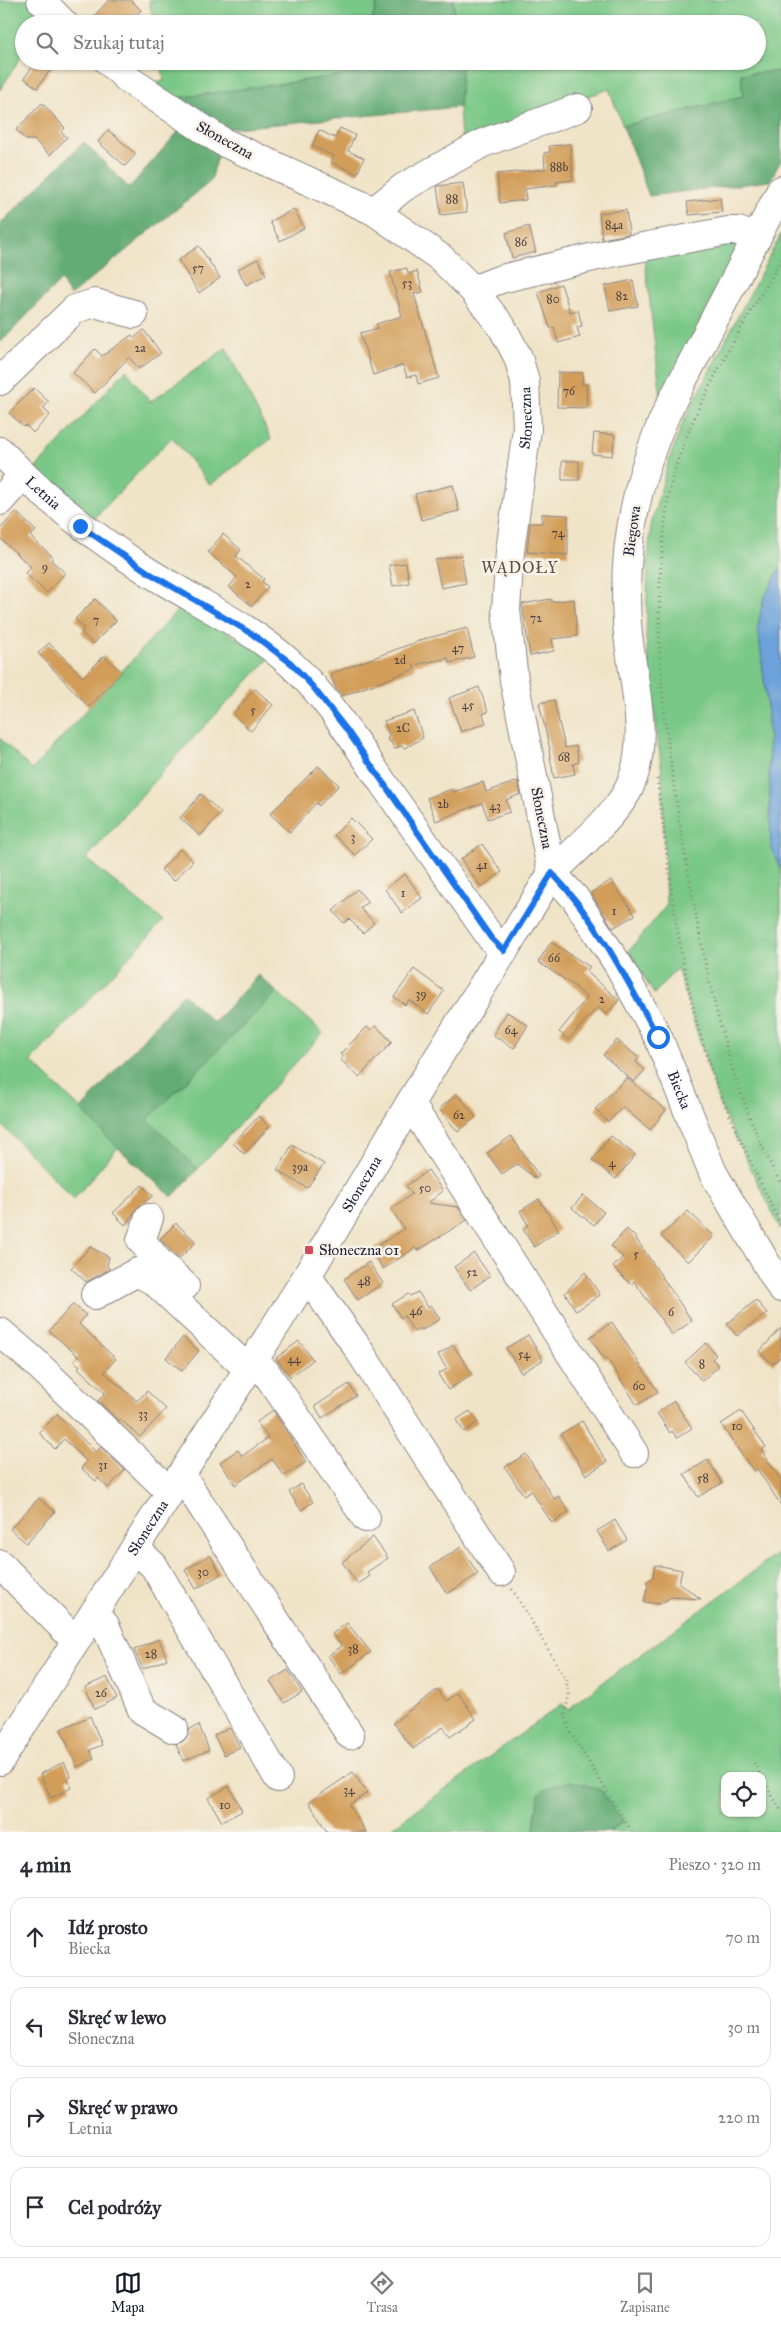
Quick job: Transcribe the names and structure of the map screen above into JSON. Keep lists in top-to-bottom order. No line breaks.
{"streets":{"street":["Słoneczna","Letnia","Biegowa","Biecka"]},"crossings":[["Słoneczna","Letnia"],["Słoneczna","Biegowa"],["Słoneczna","Biecka"],["Biegowa","Biecka"]],"districts":["WĄDOŁY"],"places":{"transit":["Słoneczna 01"]},"house_numbers":["88b","88","84a","86","57","53","82","80","2a","76","74","9","2","72","7","47","2d","45","5","2C","68","2b","43","3","41","1","1","66","39","2","64","62","4","39a","50","5","52","48","46","6","54","44","8","60","33","10","31","58","30","38","28","26","34","10"],"page":{"search":"Szukaj tutaj","heading":["4 min","Pieszo · 320 m"],"list":[["Idź prosto","Biecka","70 m"],["Skręć w lewo","Słoneczna","30 m"],["Skręć w prawo","Letnia","220 m"],"Cel podróży"],"nav":["Mapa","Trasa","Zapisane"]}}
